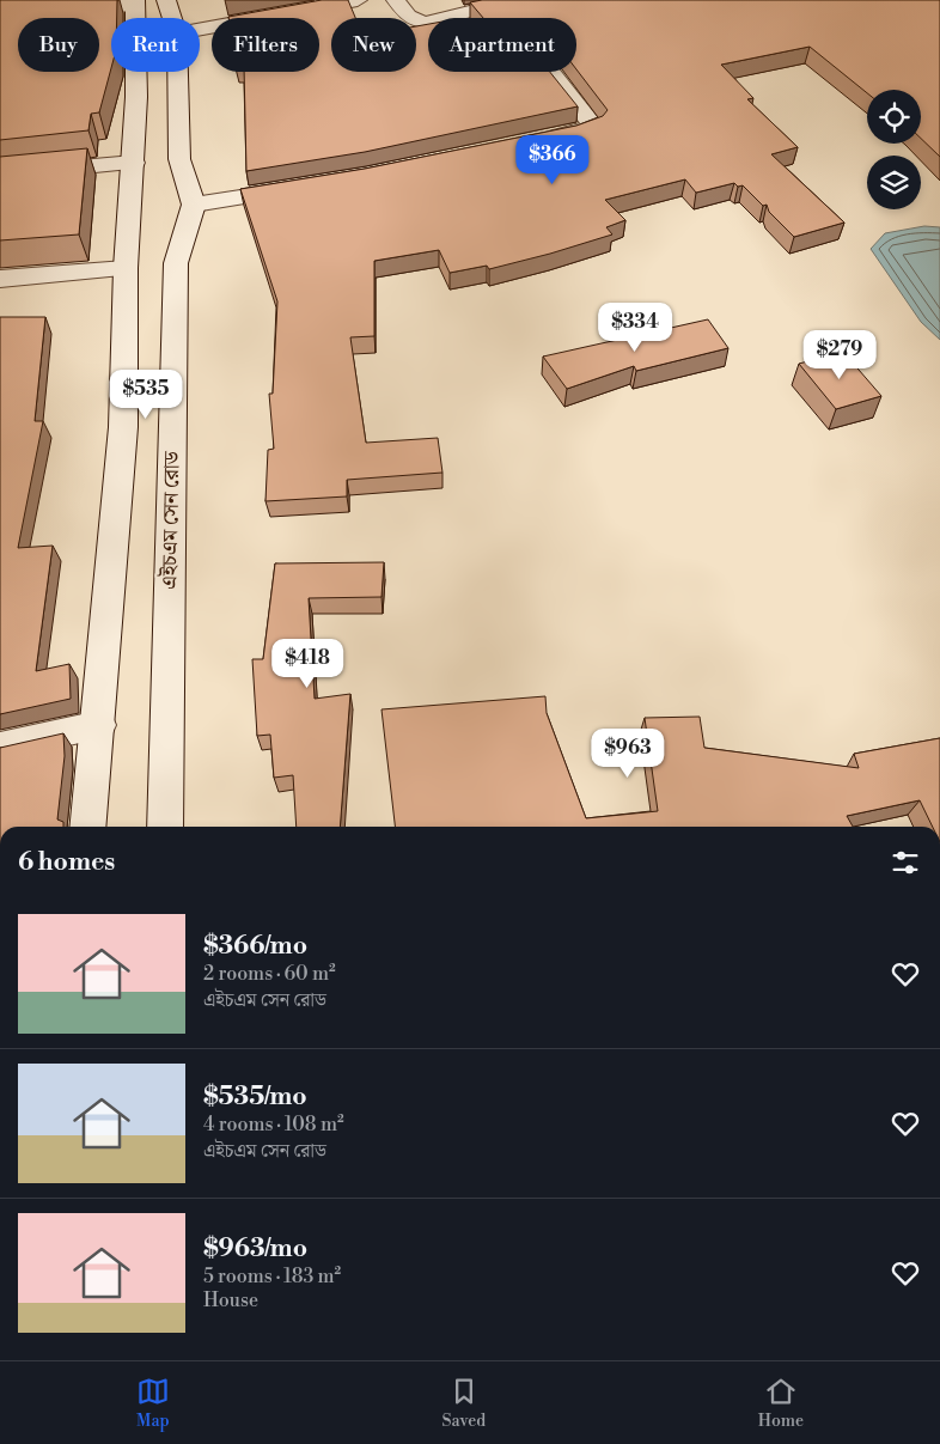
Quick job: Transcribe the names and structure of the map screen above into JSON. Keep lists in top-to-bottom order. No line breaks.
{"streets":{"main road":["এইচএম সেন রোড"]},"page":{"chip":["Buy","Rent","Filters","New","Apartment"],"price":["$366","$334","$279","$535","$418","$963"],"heading":"6 homes","list":[{"name":"$366/mo","note":"2 rooms · 60 m² · এইচএম সেন রোড"},{"name":"$535/mo","note":"4 rooms · 108 m² · এইচএম সেন রোড"},{"name":"$963/mo","note":"5 rooms · 183 m² · House"}],"tabs":["Map","Saved","Home"]}}
